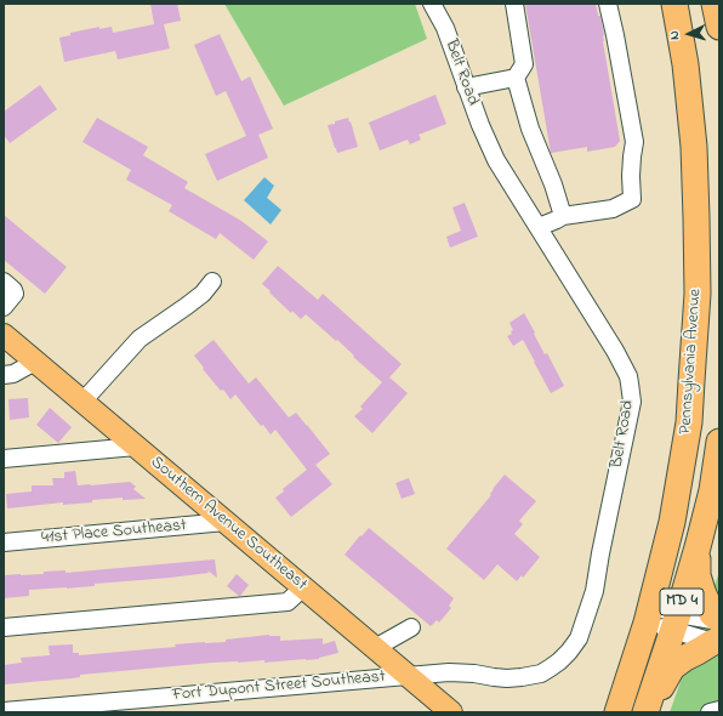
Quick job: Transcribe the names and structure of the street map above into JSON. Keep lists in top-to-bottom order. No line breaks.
{"streets":{"highway":["Pennsylvania Avenue","MD 4"],"main road":["Southern Avenue Southeast"],"street":["Belt Road","41st Place Southeast","Fort Dupont Street Southeast"]},"crossings":[["Belt Road","Southern Avenue Southeast"],["Belt Road","Fort Dupont Street Southeast"],["Southern Avenue Southeast","41st Place Southeast"],["Southern Avenue Southeast","Fort Dupont Street Southeast"]],"north":"left"}
